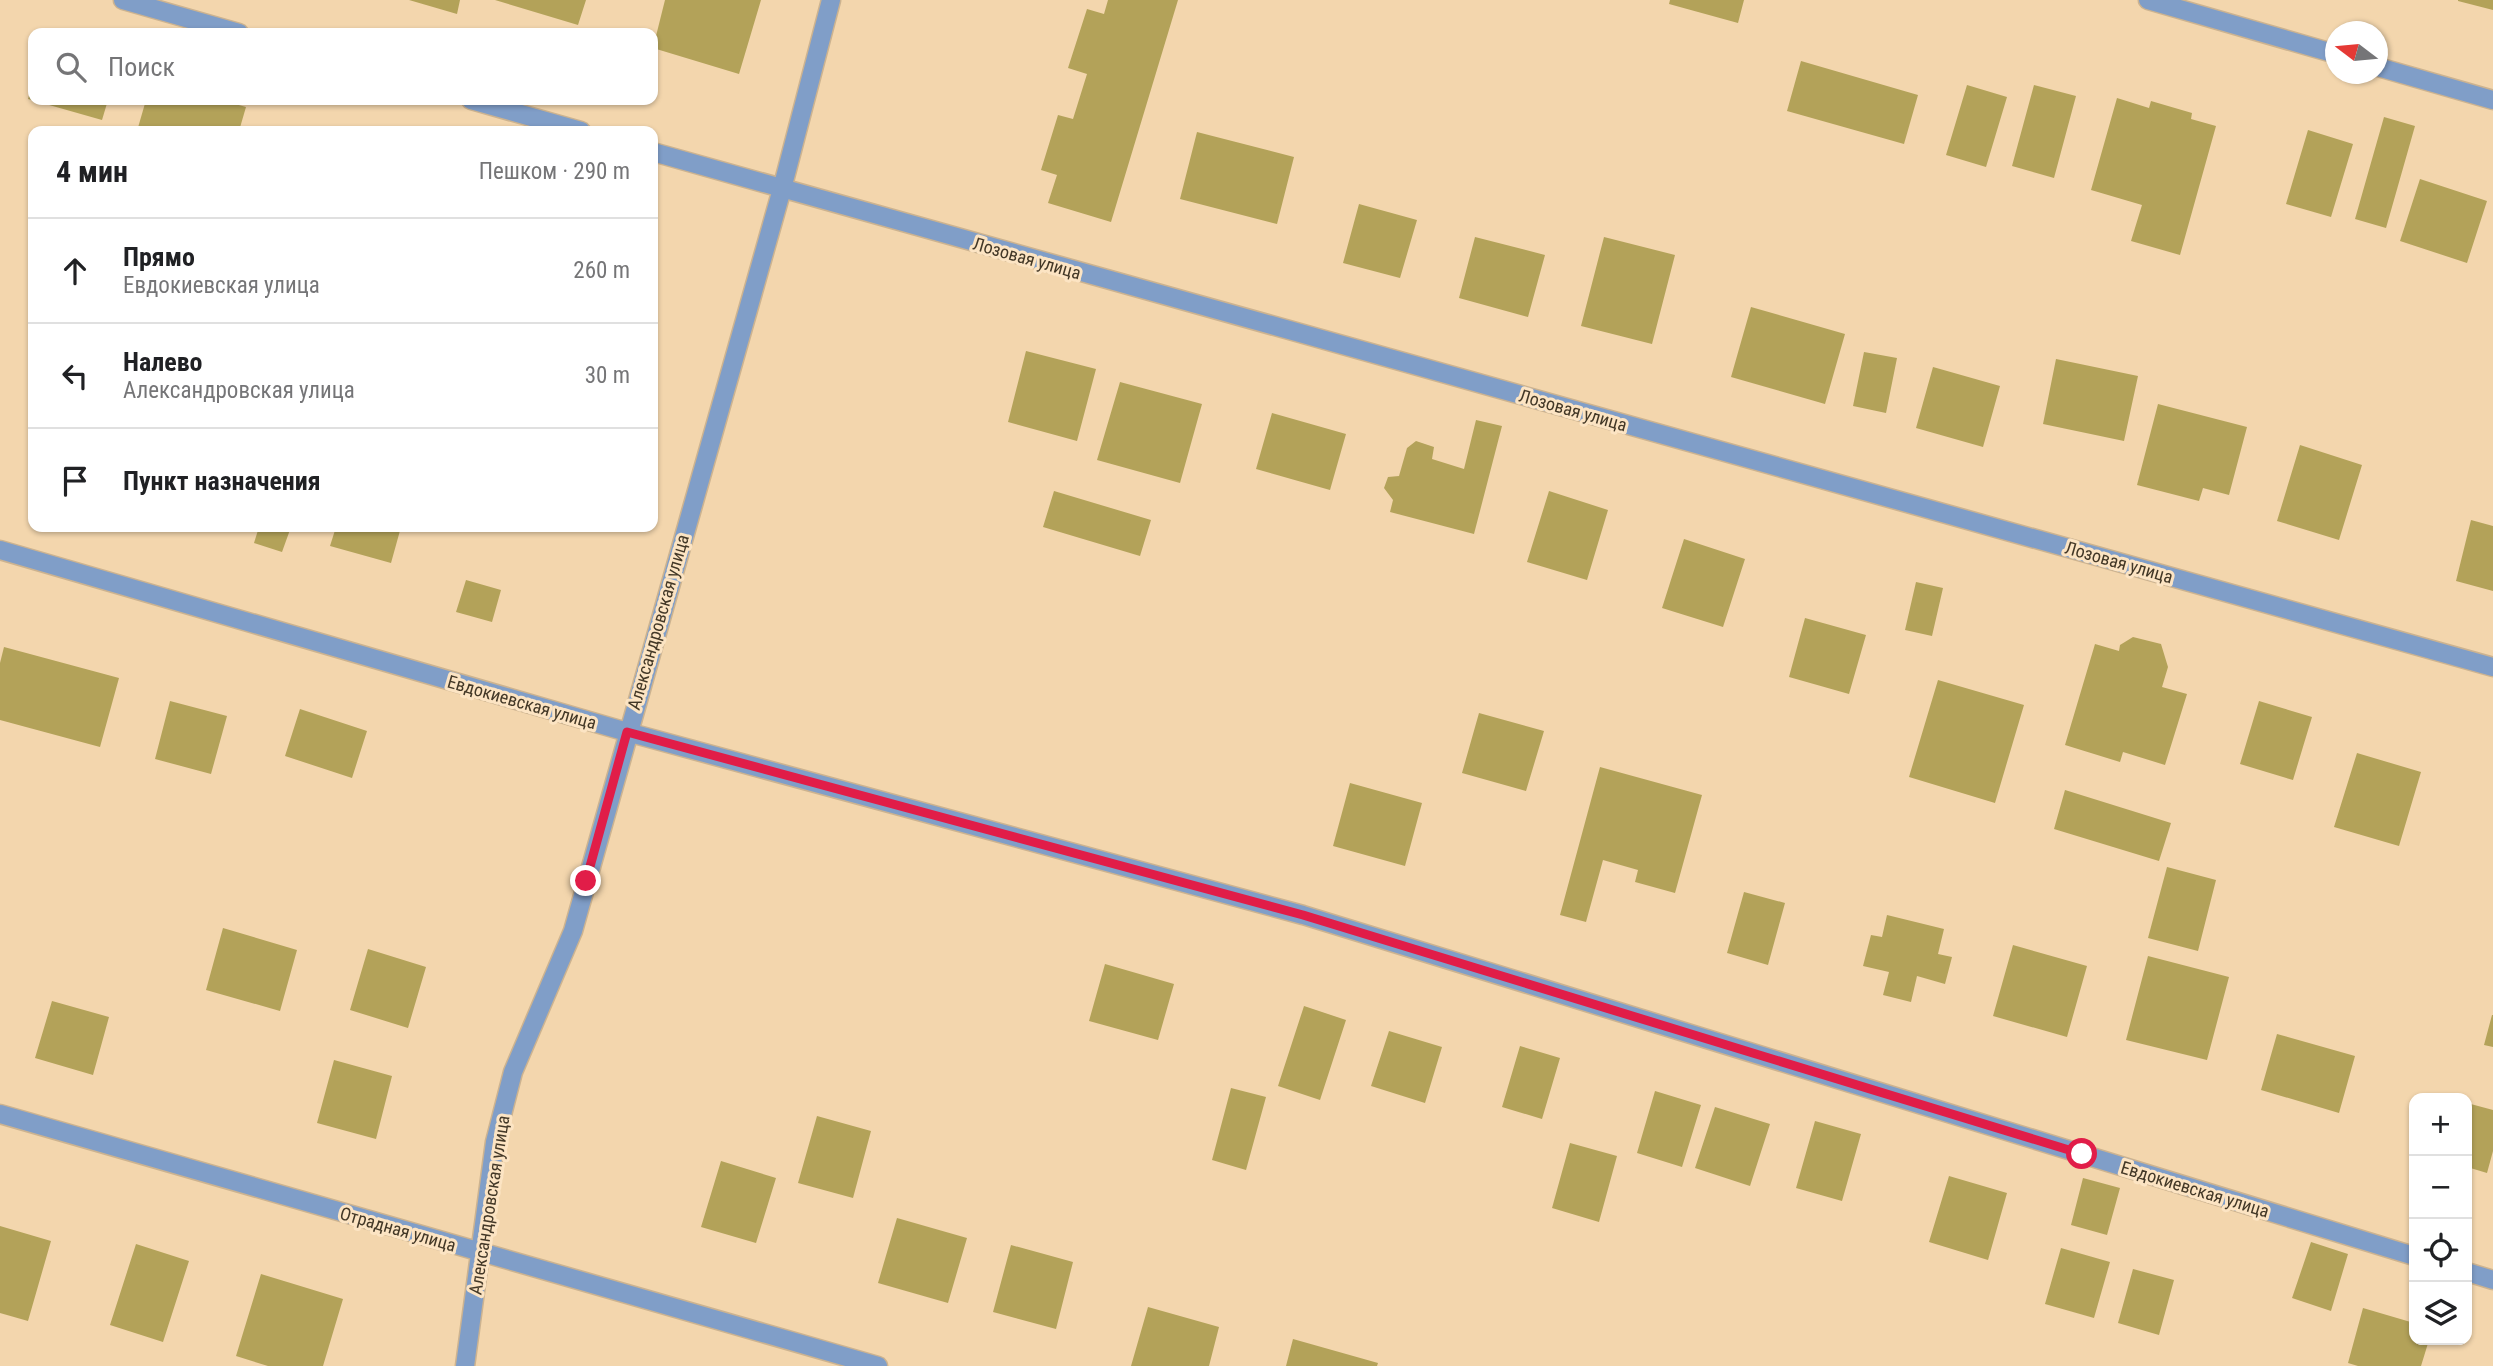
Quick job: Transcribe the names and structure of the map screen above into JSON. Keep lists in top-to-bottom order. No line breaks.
{"streets":{"street":["Лозовая улица","Александровская улица","Евдокиевская улица","Отрадная улица"]},"crossings":[["Лозовая улица","Александровская улица"],["Александровская улица","Евдокиевская улица"],["Александровская улица","Отрадная улица"]],"north":"left","page":{"search":"Поиск","heading":["4 мин","Пешком · 290 m"],"list":[["Прямо","Евдокиевская улица","260 m"],["Налево","Александровская улица","30 m"],"Пункт назначения"],"map_buttons":["+","−"]}}
